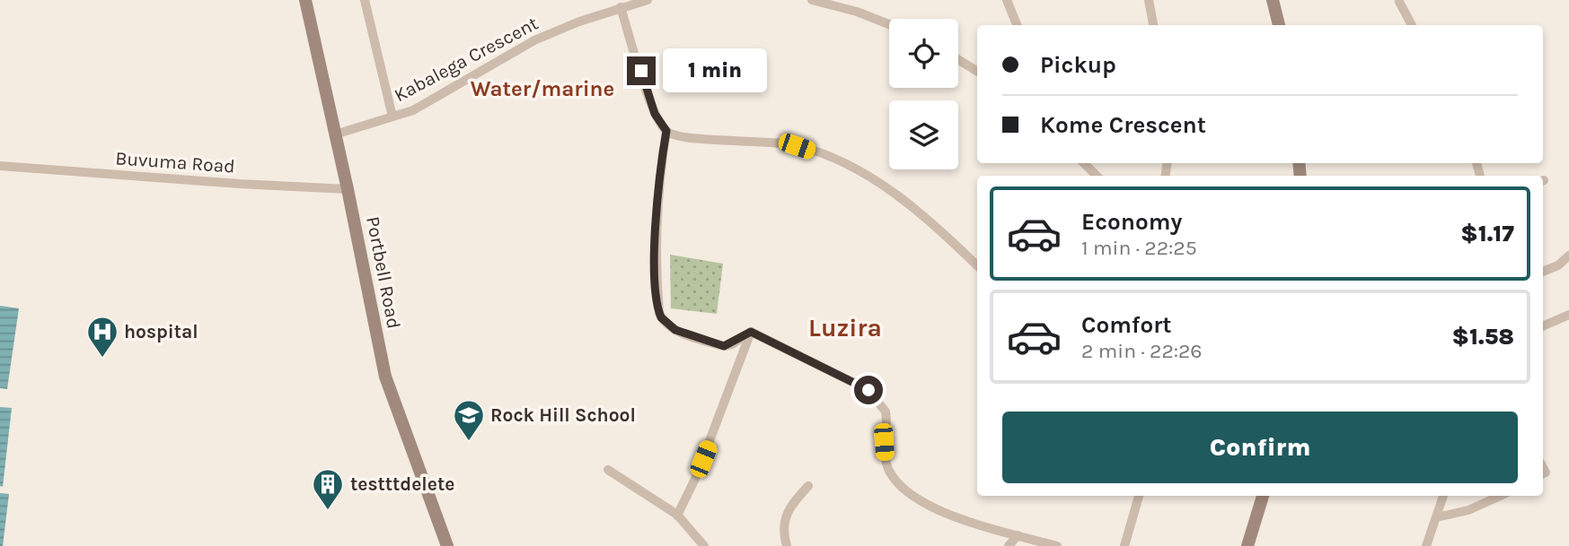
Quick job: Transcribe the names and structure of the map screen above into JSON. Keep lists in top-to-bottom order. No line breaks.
{"streets":{"main road":["Portbell Road"],"street":["Kabalega Crescent","Buvuma Road"]},"crossings":[["Kabalega Crescent","Portbell Road"],["Buvuma Road","Portbell Road"]],"districts":["Water/marine","Luzira"],"places":{"hospital":["hospital"],"school or university":["Rock Hill School"],"building":["testttdelete"]},"page":{"banner":["Pickup","Kome Crescent"],"bubble":"1 min","list":[{"name":"Economy","note":"1 min · 22:25","value":"$1.17"},{"name":"Comfort","note":"2 min · 22:26","value":"$1.58"}],"buttons":"Confirm"}}
